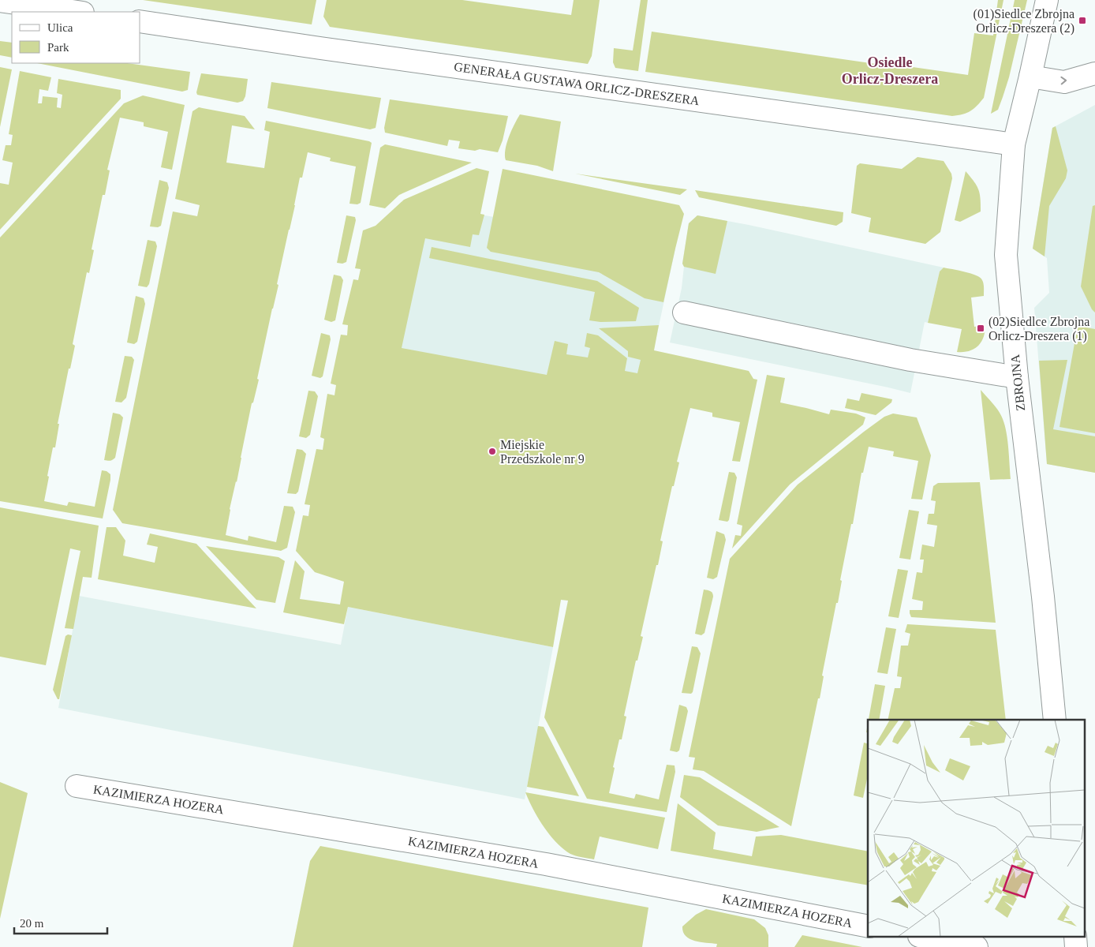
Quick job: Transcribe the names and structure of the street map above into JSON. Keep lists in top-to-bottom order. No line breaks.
{"streets":{"street":["GENERAŁA GUSTAWA ORLICZ-DRESZERA","ZBROJNA","KAZIMIERZA HOZERA"]},"crossings":[["GENERAŁA GUSTAWA ORLICZ-DRESZERA","ZBROJNA"]],"districts":["Osiedle Orlicz-Dreszera"],"places":{"transit":["(01)Siedlce Zbrojna Orlicz-Dreszera (2)","(02)Siedlce Zbrojna Orlicz-Dreszera (1)"],"other":["Miejskie Przedszkole nr 9"]},"legend":["Ulica","Park"],"scale_bar":"20 m"}
